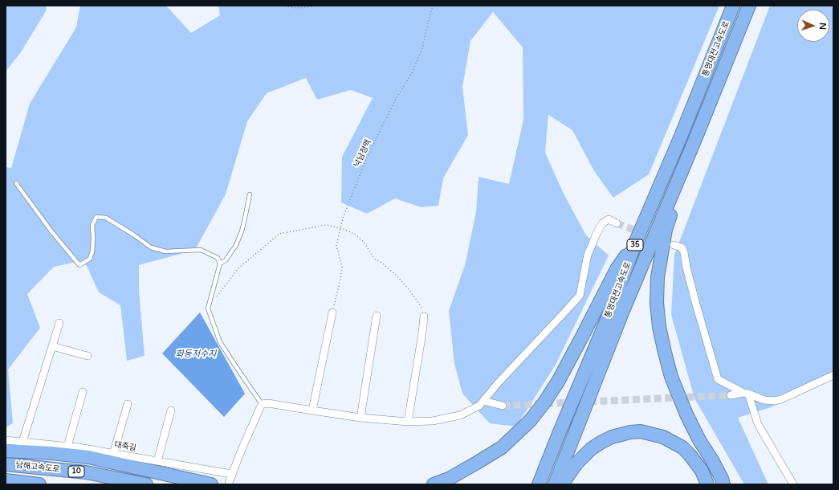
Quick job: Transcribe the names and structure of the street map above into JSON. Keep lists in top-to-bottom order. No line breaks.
{"streets":{"highway":["통영대전고속도로","35","남해고속도로","10"],"street":["대축길"],"path":["낙남정맥"]},"water":["화동저수지"],"north":"right"}
